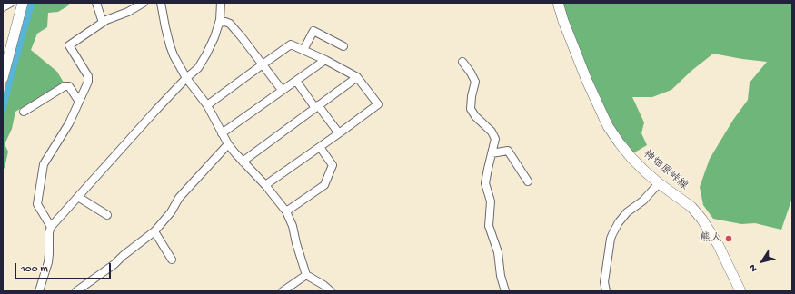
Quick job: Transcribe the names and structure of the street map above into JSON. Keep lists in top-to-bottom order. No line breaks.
{"streets":{"street":["神畑原峠線"]},"places":["熊人"],"scale_bar":"100 m","north":"bottom left"}
